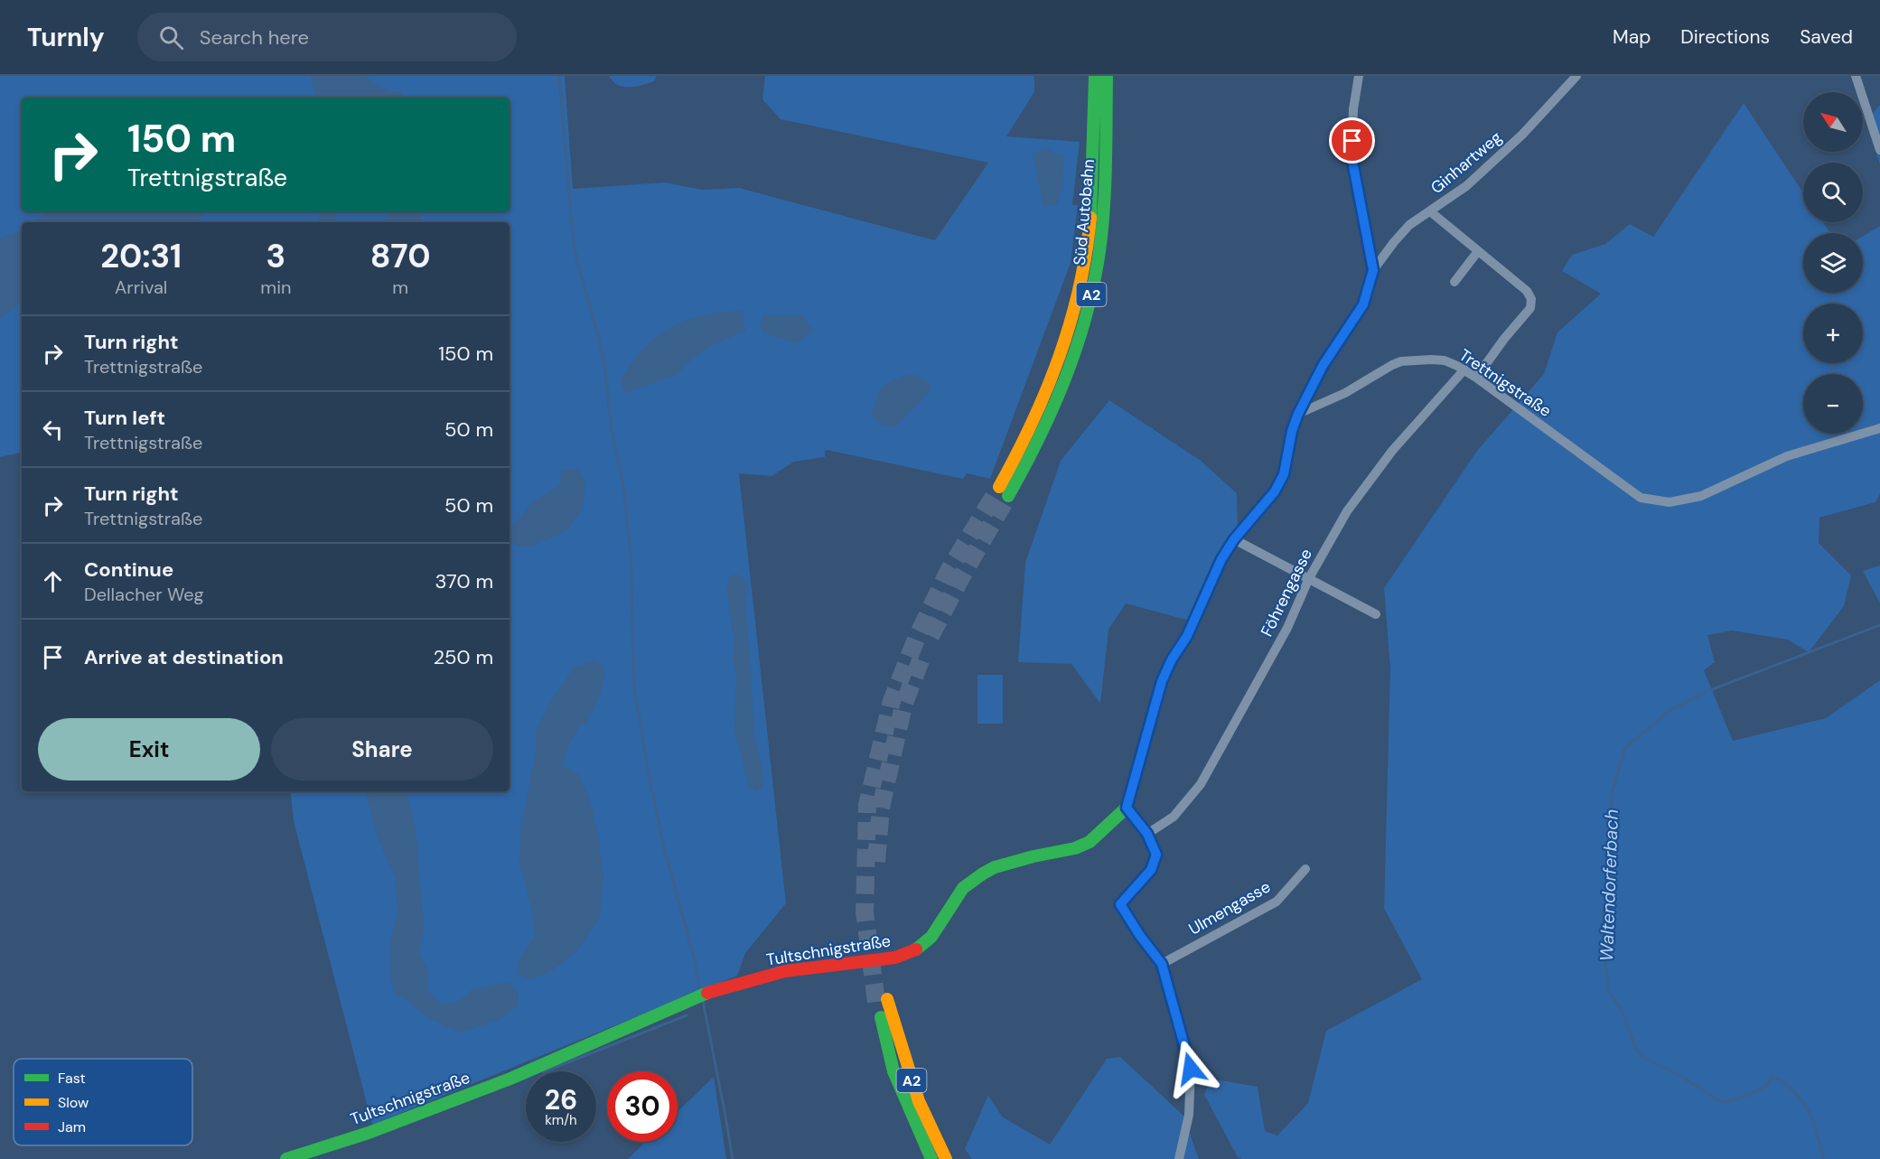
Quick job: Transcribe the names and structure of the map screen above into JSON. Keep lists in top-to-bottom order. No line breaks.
{"streets":{"main road":["Süd Autobahn","A2","Tultschnigstraße"],"street":["Ginhartweg","Trettnigstraße","Föhrengasse","Ulmengasse"]},"crossings":[["Trettnigstraße","Föhrengasse"]],"water":["Waltendorferbach"],"legend":["Fast","Slow","Jam"],"north":"top left","page":{"header":"Turnly","search":"Search here","nav":["Map","Directions","Saved"],"map_buttons":["+","−"],"turn":["150 m","Trettnigstraße"],"eta":["20:31","Arrival","3","min","870","m"],"list":[{"name":"Turn right","note":"Trettnigstraße","value":"150 m"},{"name":"Turn left","note":"Trettnigstraße","value":"50 m"},{"name":"Turn right","note":"Trettnigstraße","value":"50 m"},{"name":"Continue","note":"Dellacher Weg","value":"370 m"},{"name":"Arrive at destination","value":"250 m"}],"buttons":["Exit","Share"],"speed":"26 km/h","limit":"30"}}
